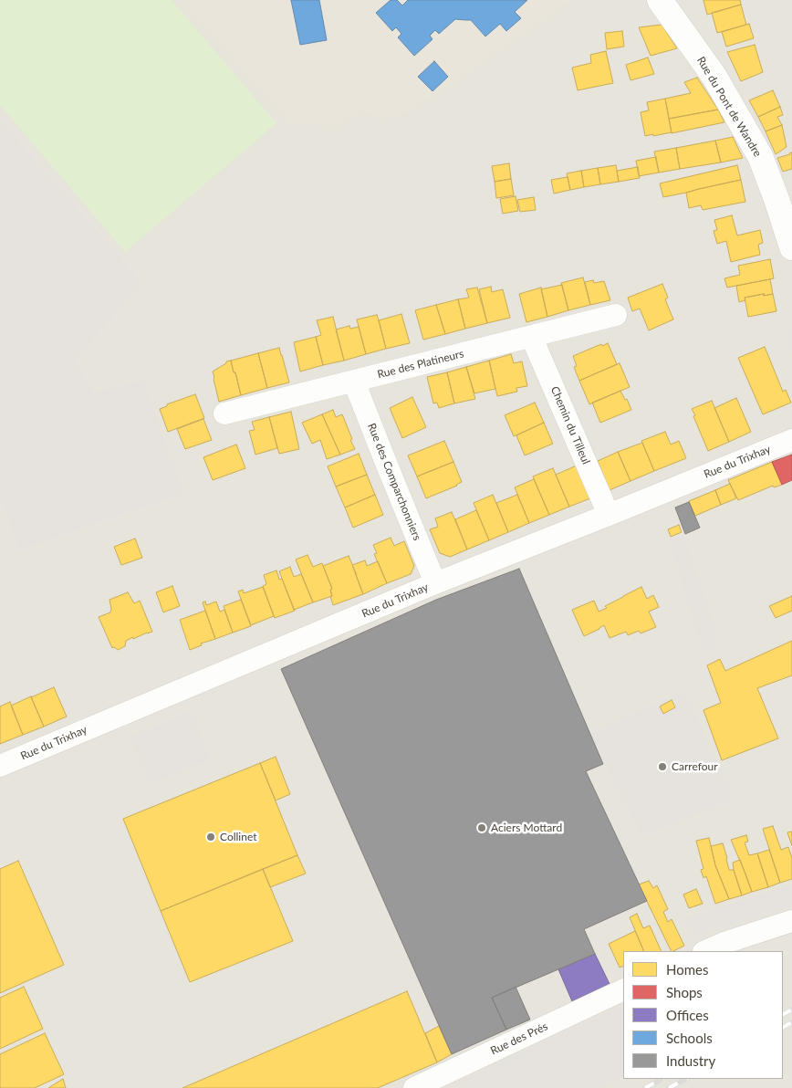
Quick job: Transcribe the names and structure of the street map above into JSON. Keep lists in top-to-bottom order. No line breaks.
{"streets":{"street":["Rue du Pont de Wandre","Rue des Platineurs","Chemin du Tilleul","Rue du Trixhay","Rue des Comparchonniers","Rue des Prés"]},"crossings":[["Rue des Platineurs","Chemin du Tilleul"],["Rue des Platineurs","Rue des Comparchonniers"],["Chemin du Tilleul","Rue du Trixhay"],["Rue du Trixhay","Rue des Comparchonniers"]],"places":["Carrefour","Aciers Mottard","Collinet"],"legend":["Homes","Shops","Offices","Schools","Industry"]}
